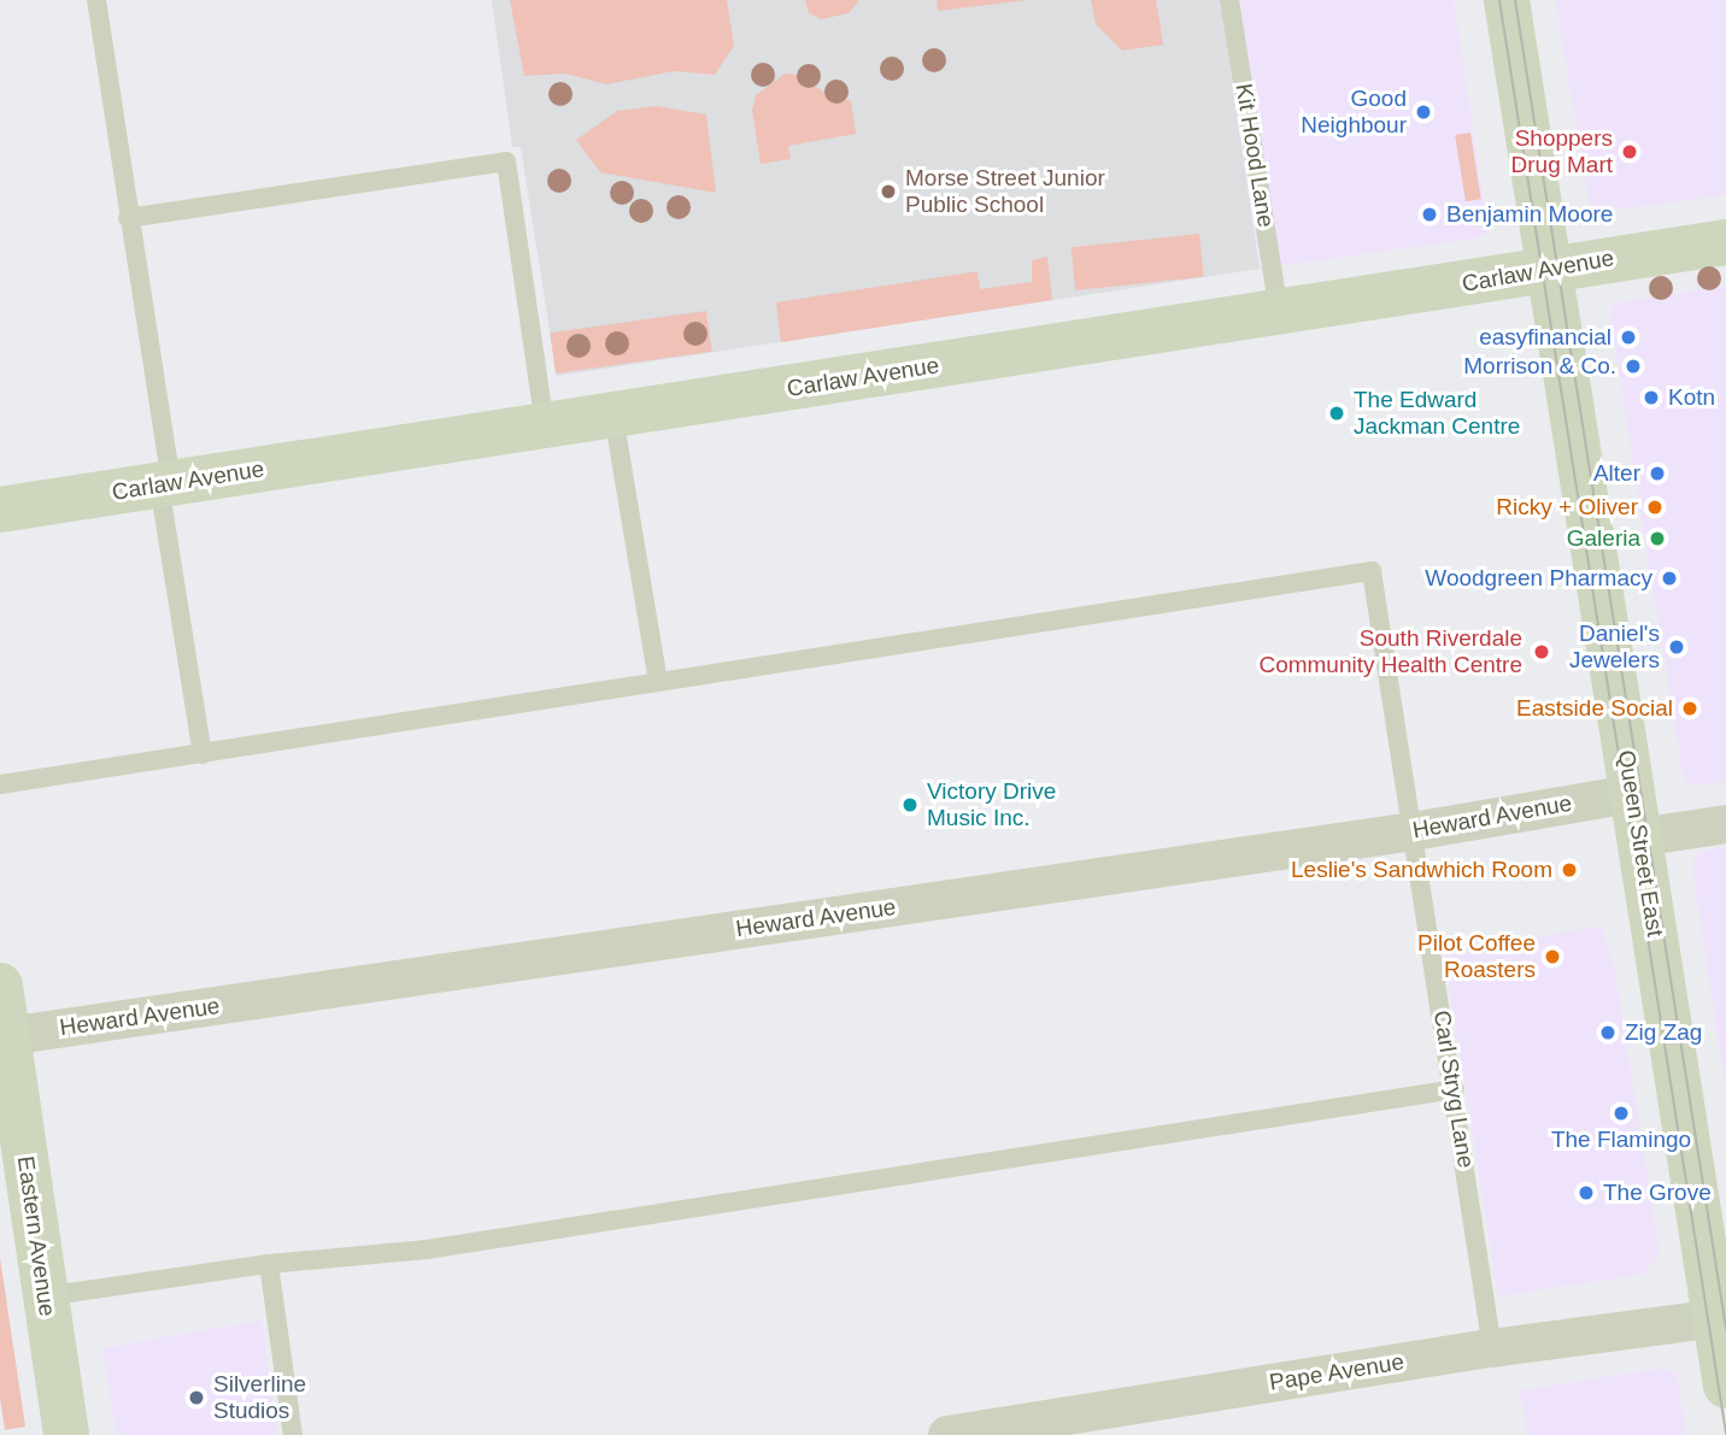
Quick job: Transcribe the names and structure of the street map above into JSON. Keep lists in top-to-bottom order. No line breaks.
{"streets":{"main road":["Carlaw Avenue","Queen Street East","Eastern Avenue"],"street":["Heward Avenue","Pape Avenue"],"lane":["Kit Hood Lane","Carl Stryg Lane"]},"crossings":[["Kit Hood Lane","Carlaw Avenue"],["Carlaw Avenue","Queen Street East"],["Heward Avenue","Queen Street East"],["Heward Avenue","Carl Stryg Lane"],["Heward Avenue","Eastern Avenue"],["Queen Street East","Pape Avenue"],["Carl Stryg Lane","Pape Avenue"]],"places":["Good Neighbour","Shoppers Drug Mart","Morse Street Junior Public School","Benjamin Moore","easyfinancial","Morrison & Co.","Kotn","The Edward Jackman Centre","Alter","Ricky + Oliver","Galeria","Woodgreen Pharmacy","Daniel's Jewelers","South Riverdale Community Health Centre","Eastside Social","Victory Drive Music Inc.","Leslie's Sandwhich Room","Pilot Coffee Roasters","Zig Zag","The Flamingo","The Grove","Silverline Studios"]}
